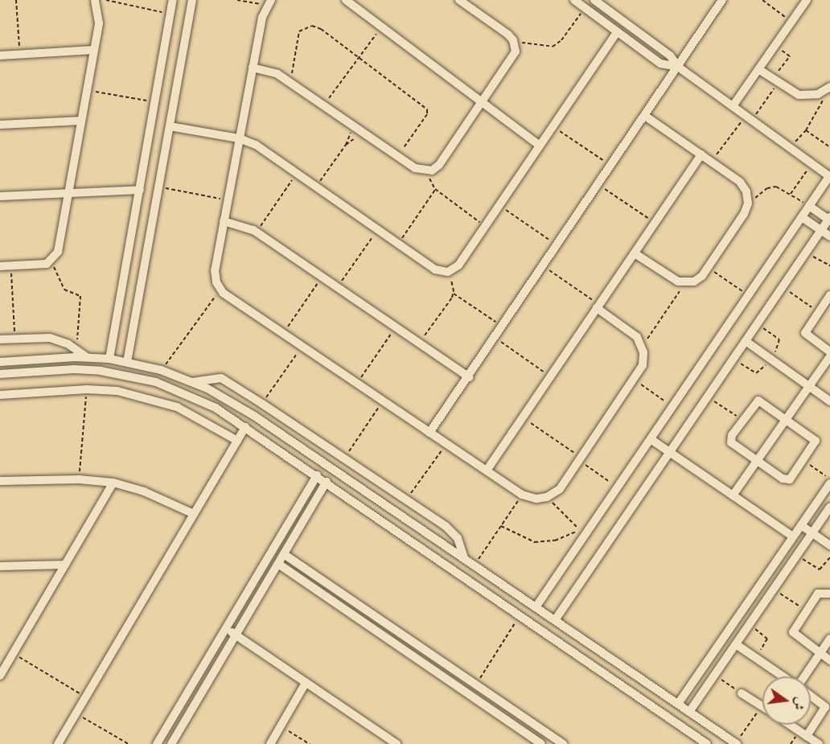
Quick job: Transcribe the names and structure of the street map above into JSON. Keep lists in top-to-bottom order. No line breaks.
{"north":"right"}
